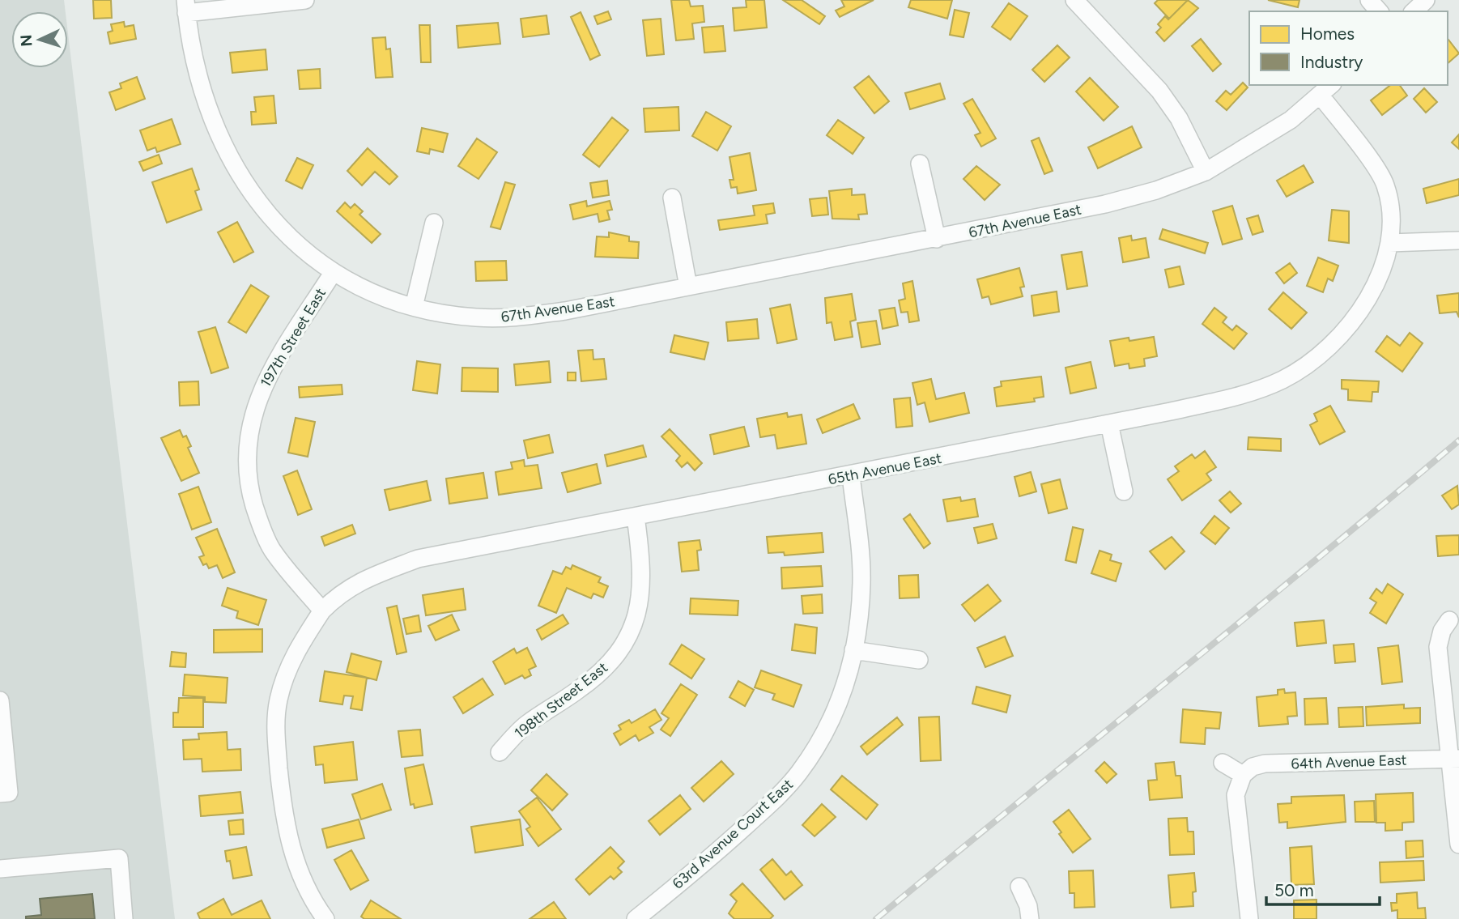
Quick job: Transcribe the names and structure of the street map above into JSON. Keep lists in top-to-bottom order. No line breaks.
{"streets":{"street":["67th Avenue East","197th Street East","65th Avenue East","198th Street East","64th Avenue East","63rd Avenue Court East"]},"crossings":[["67th Avenue East","197th Street East"],["67th Avenue East","65th Avenue East"],["197th Street East","65th Avenue East"],["65th Avenue East","198th Street East"],["65th Avenue East","63rd Avenue Court East"]],"legend":["Homes","Industry"],"scale_bar":"50 m","north":"left"}
